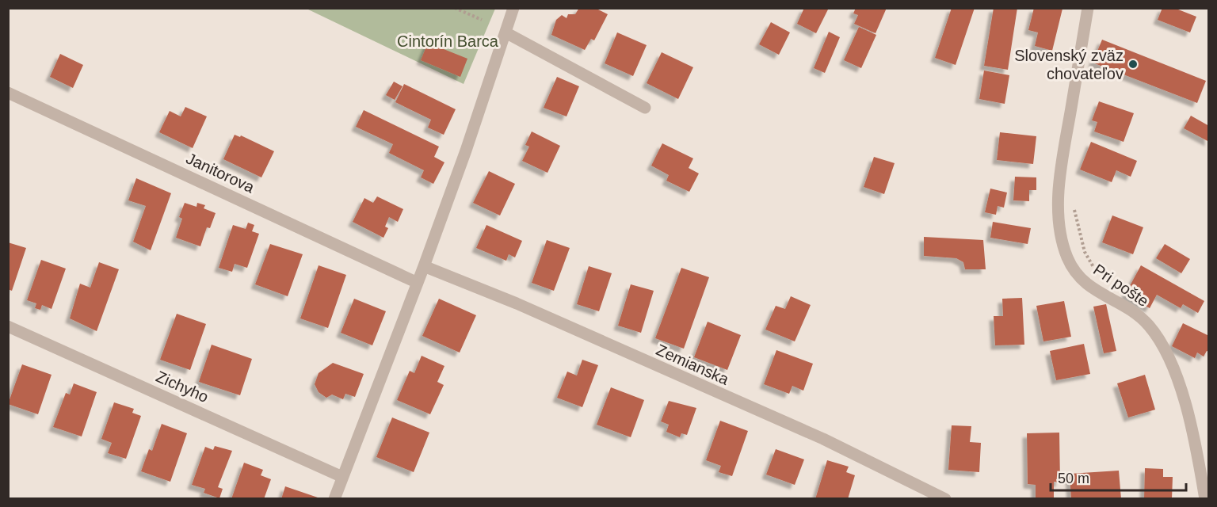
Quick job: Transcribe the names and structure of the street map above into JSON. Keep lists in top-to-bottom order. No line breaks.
{"streets":{"street":["Janitorova","Pri pošte","Zemianska","Zichyho"]},"parks":["Cintorín Barca"],"places":["Slovenský zväz chovateľov"],"scale_bar":"50 m"}
